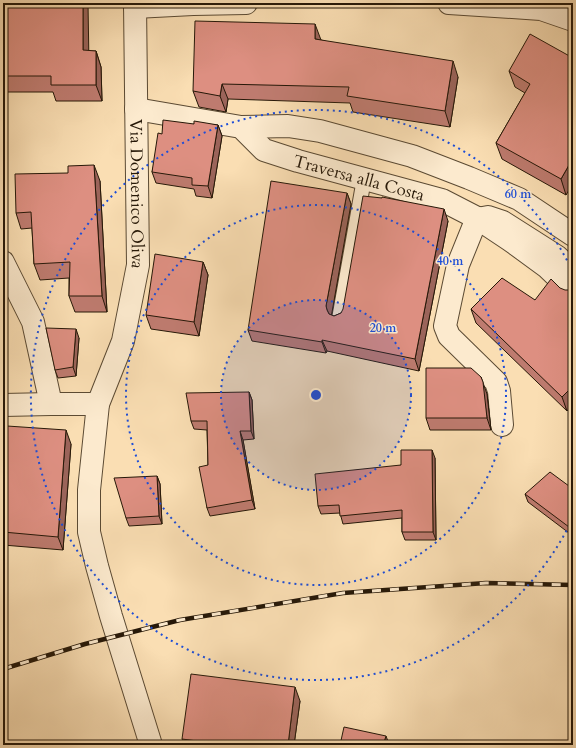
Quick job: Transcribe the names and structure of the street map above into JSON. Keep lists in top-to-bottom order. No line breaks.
{"streets":{"street":["Traversa alla Costa","Via Domenico Oliva"]},"rings":["60 m","40 m","20 m"]}
